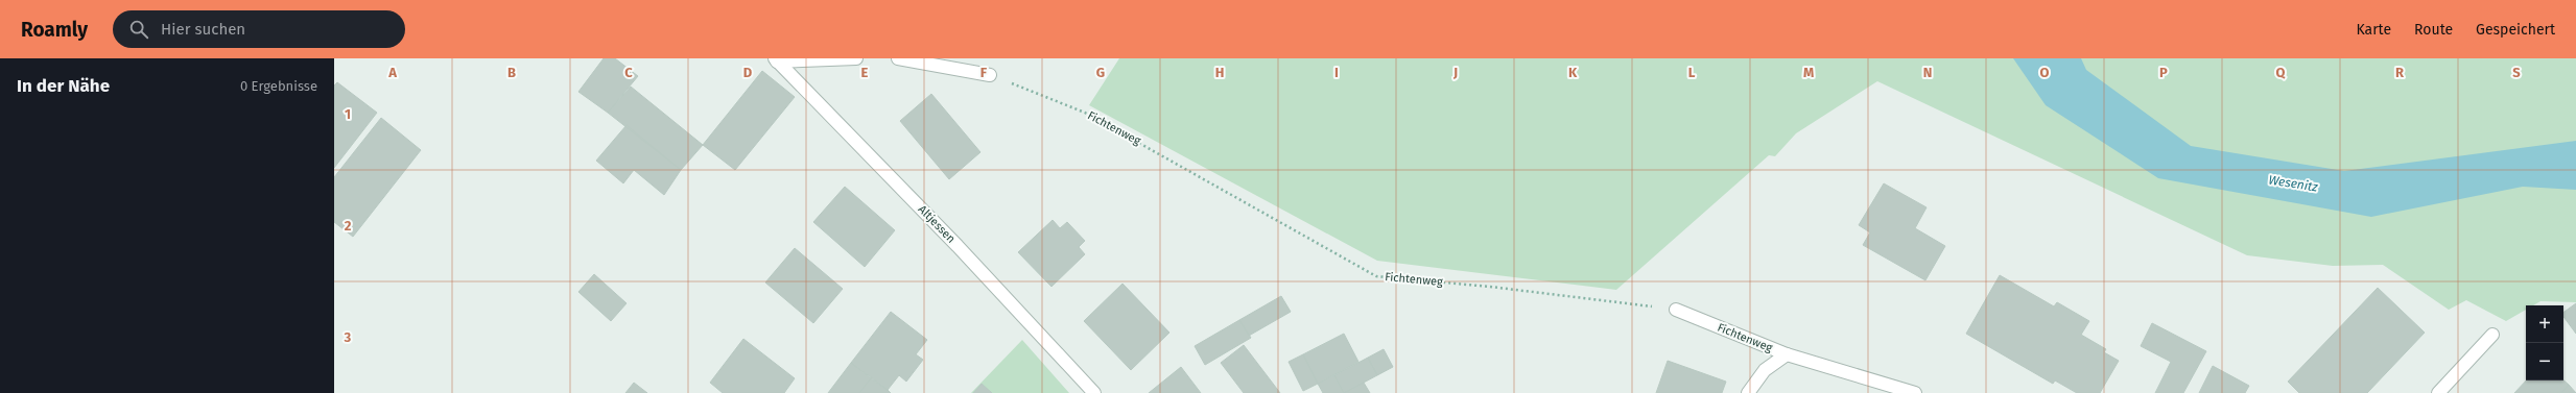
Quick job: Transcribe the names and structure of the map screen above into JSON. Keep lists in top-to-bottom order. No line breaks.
{"streets":{"street":["Fichtenweg","Altjessen"]},"water":["Wesenitz"],"page":{"header":"Roamly","search":"Hier suchen","nav":["Karte","Route","Gespeichert"],"heading":["In der Nähe","0 Ergebnisse"],"map_buttons":["+","−"]},"grid":{"columns":["A","B","C","D","E","F","G","H","I","J","K","L","M","N","O","P","Q","R","S"],"rows":["1","2","3"]}}
